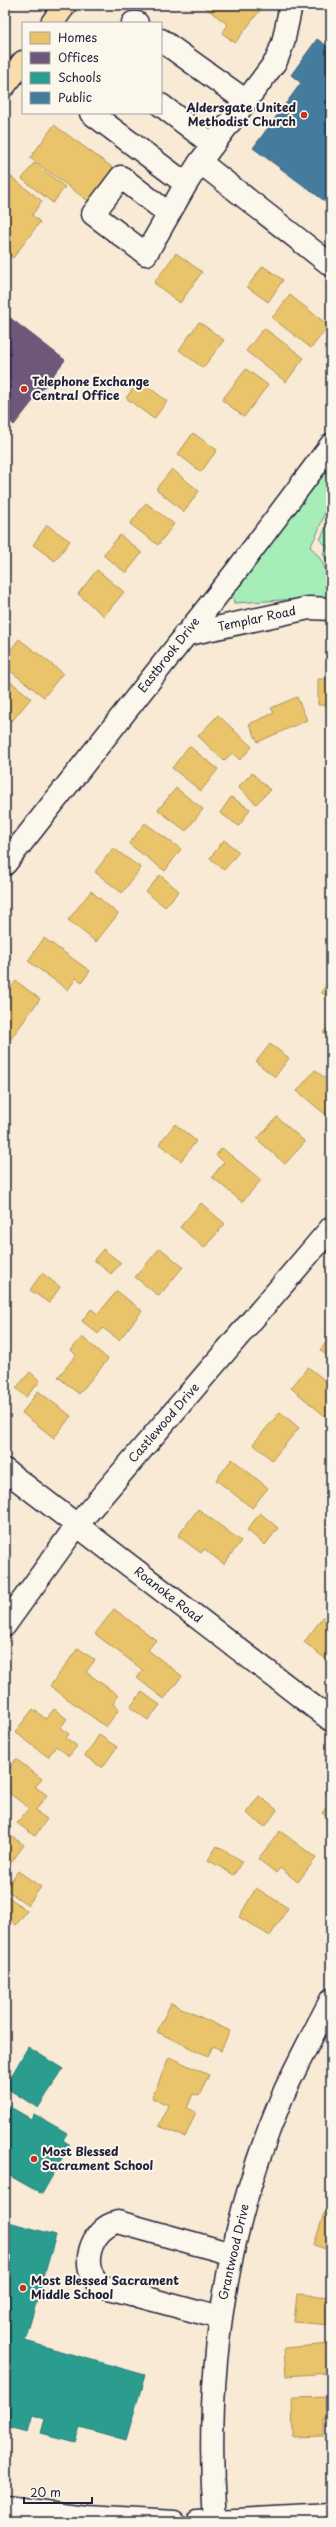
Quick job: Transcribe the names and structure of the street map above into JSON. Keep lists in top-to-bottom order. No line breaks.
{"streets":{"street":["Templar Road","Eastbrook Drive","Castlewood Drive","Roanoke Road","Grantwood Drive"]},"crossings":[["Templar Road","Eastbrook Drive"],["Castlewood Drive","Roanoke Road"]],"places":["Aldersgate United Methodist Church","Telephone Exchange Central Office","Most Blessed Sacrament School","Most Blessed Sacrament Middle School"],"legend":["Homes","Offices","Schools","Public"],"scale_bar":"20 m"}
